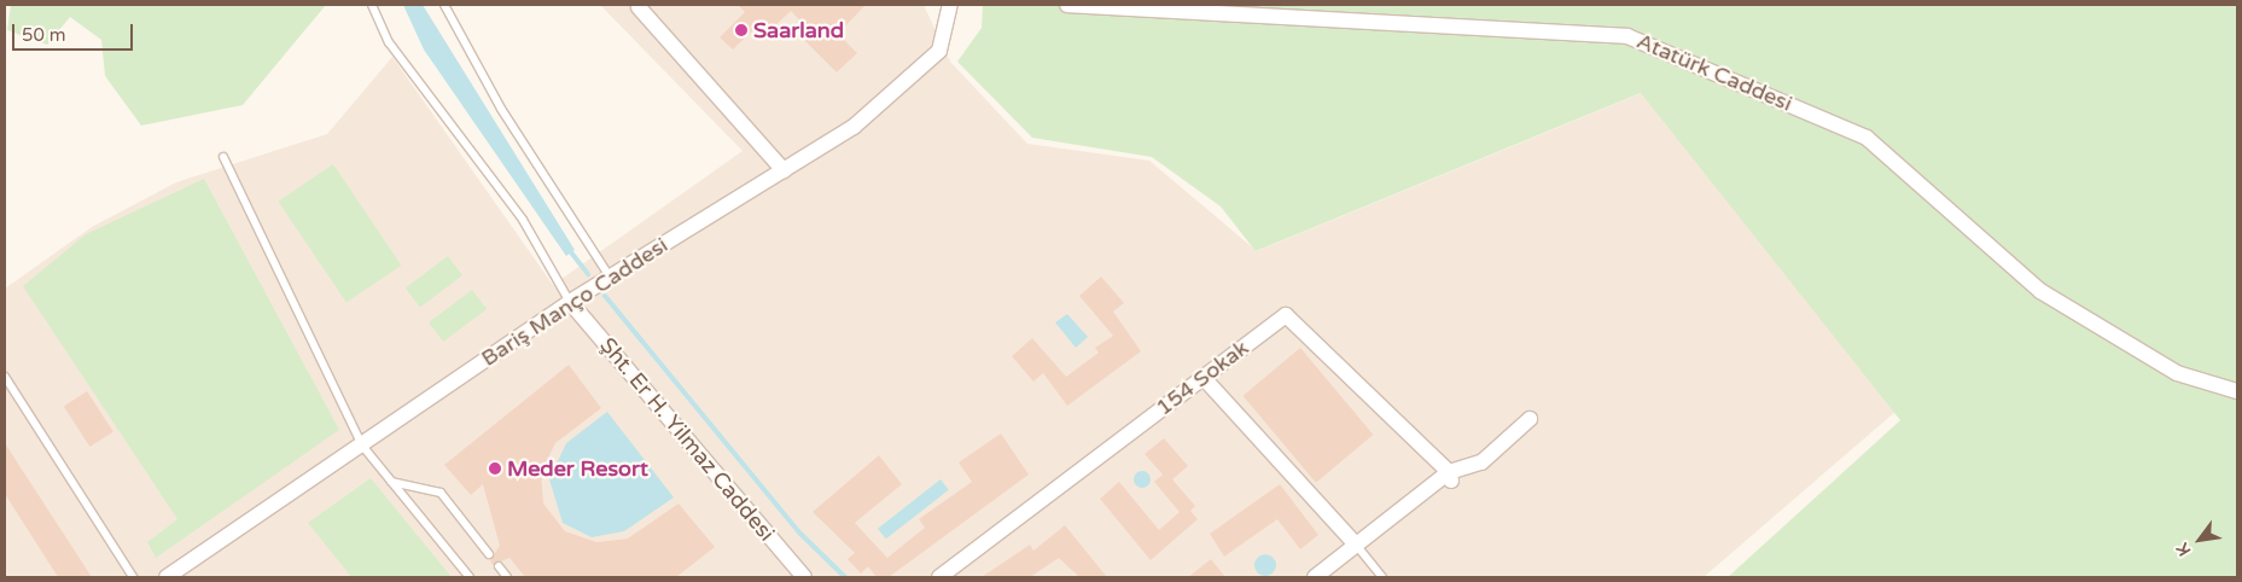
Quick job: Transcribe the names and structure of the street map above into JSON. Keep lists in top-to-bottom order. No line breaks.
{"streets":{"street":["Atatürk Caddesi","Bariş Manço Caddesi","154 Sokak","Şht. Er H. Yilmaz Caddesi"]},"crossings":[["Bariş Manço Caddesi","Şht. Er H. Yilmaz Caddesi"]],"places":["Saarland","Meder Resort"],"scale_bar":"50 m","north":"bottom left"}
